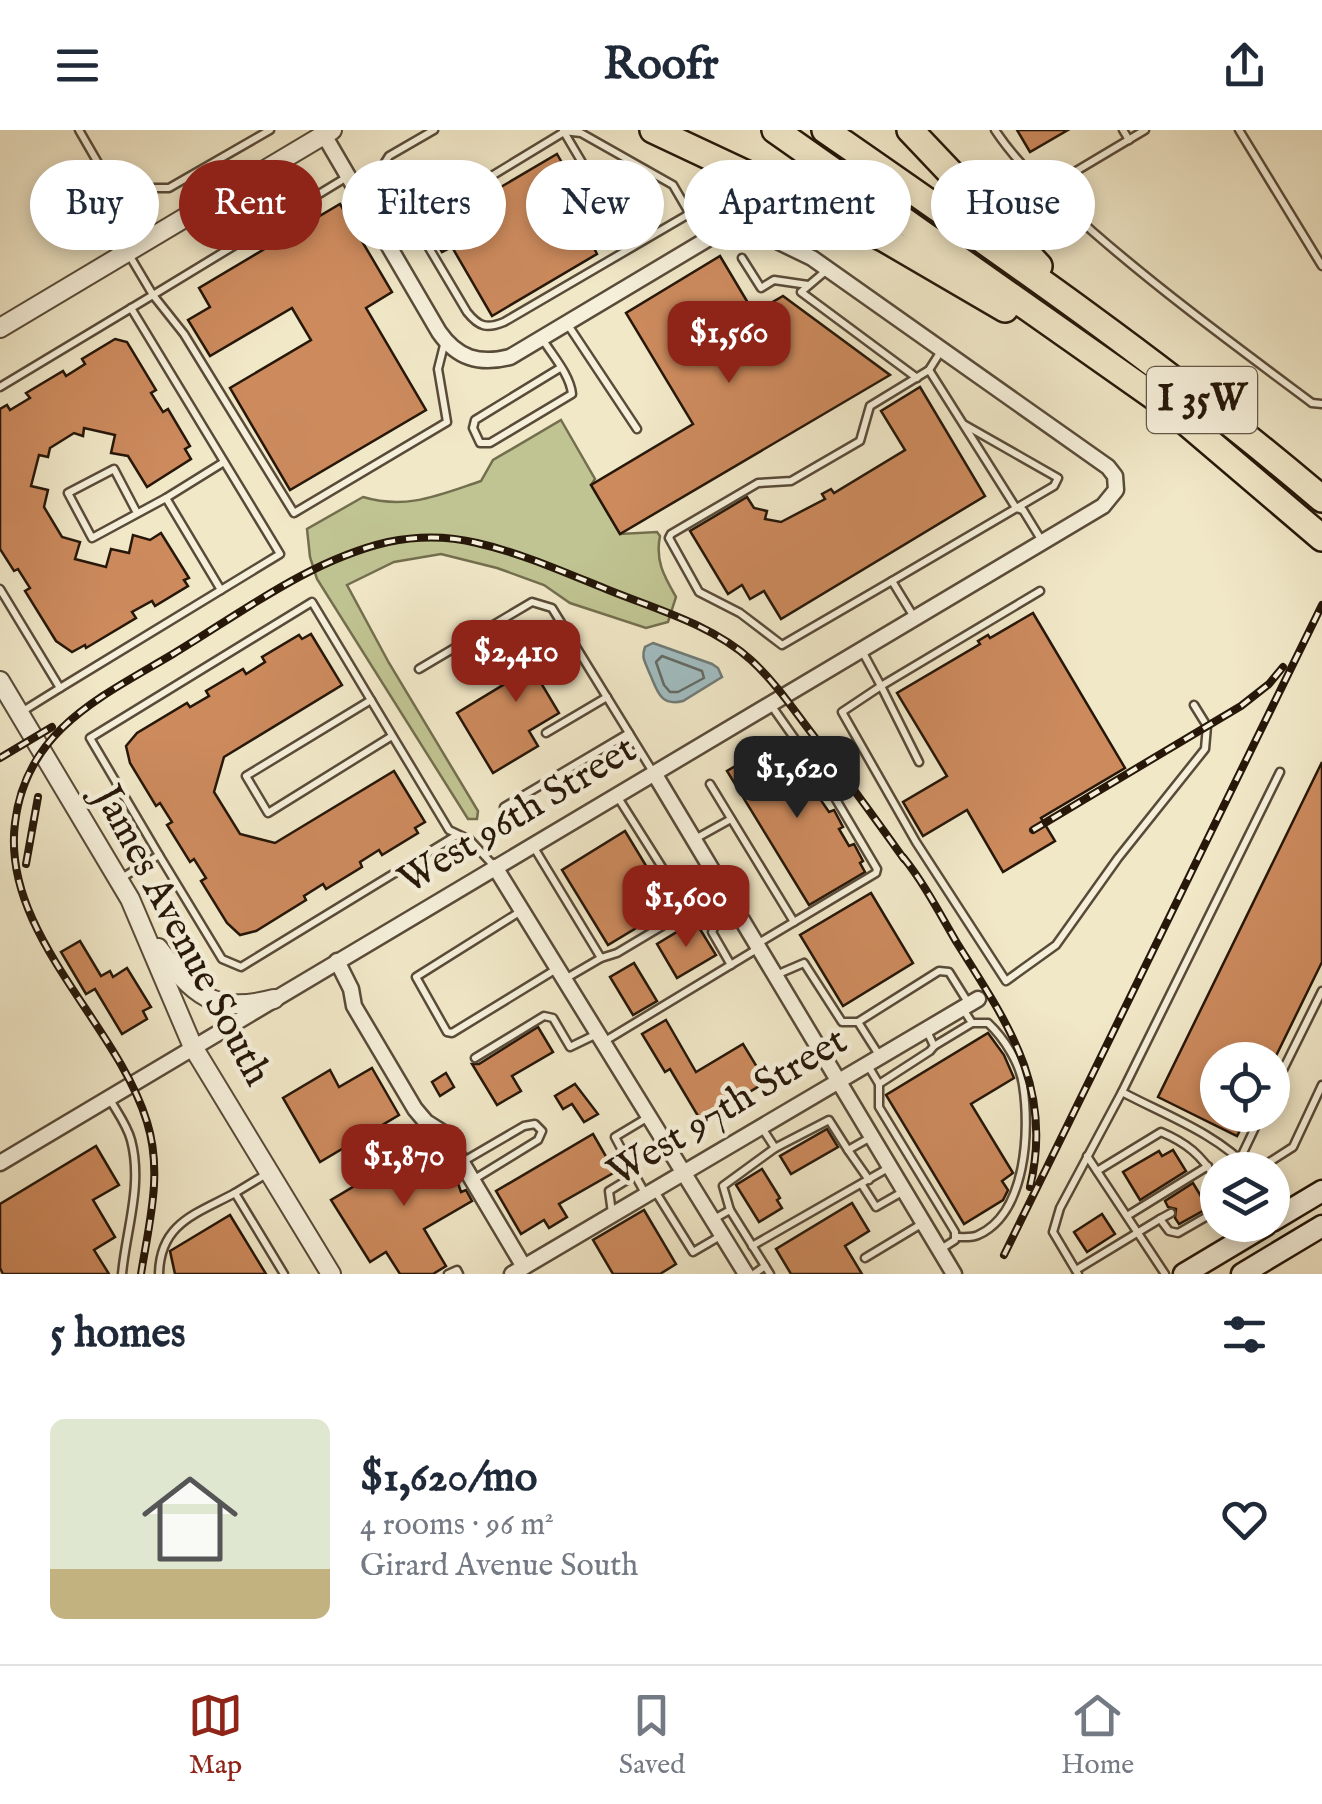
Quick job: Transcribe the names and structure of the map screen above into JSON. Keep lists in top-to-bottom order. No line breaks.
{"streets":{"highway":["I 35W"],"street":["West 96th Street","James Avenue South","West 97th Street"]},"crossings":[["West 96th Street","James Avenue South"]],"page":{"header":"Roofr","chip":["Buy","Rent","Filters","New","Apartment","House"],"price":["$1,560","$2,410","$1,620","$1,600","$1,870"],"heading":"5 homes","list":[{"name":"$1,620/mo","note":"4 rooms · 96 m² · Girard Avenue South"}],"tabs":["Map","Saved","Home"]}}
